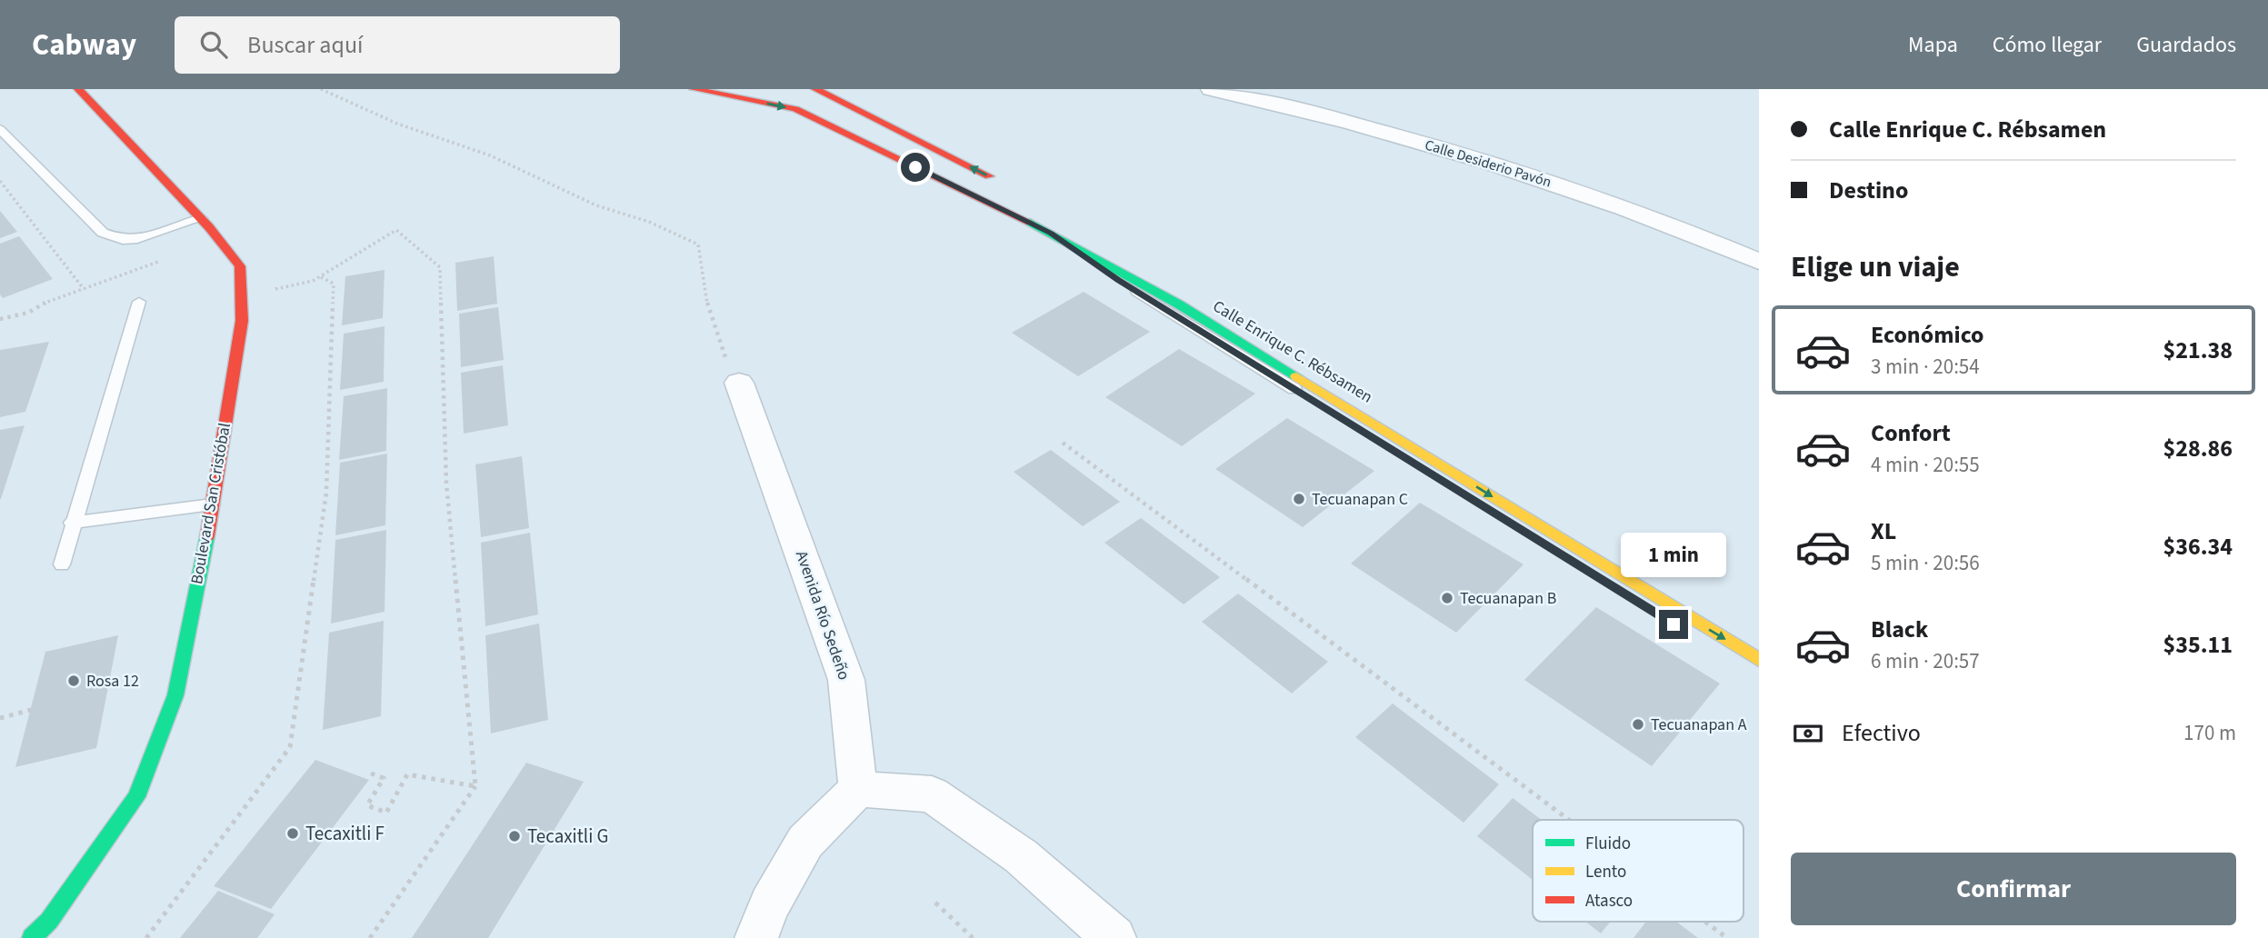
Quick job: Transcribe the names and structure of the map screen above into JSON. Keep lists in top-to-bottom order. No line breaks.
{"streets":{"main road":["Calle Enrique C. Rébsamen","Boulevard San Cristóbal"],"street":["Calle Desiderio Pavón","Avenida Río Sedeño"]},"one_way":["Calle Enrique C. Rébsamen"],"places":["Tecuanapan C","Tecuanapan B","Rosa 12","Tecuanapan A","Tecaxitli F","Tecaxitli G"],"legend":["Fluido","Lento","Atasco"],"page":{"header":"Cabway","search":"Buscar aquí","nav":["Mapa","Cómo llegar","Guardados"],"banner":["Calle Enrique C. Rébsamen","Destino"],"heading":"Elige un viaje","list":[{"name":"Económico","note":"3 min · 20:54","value":"$21.38"},{"name":"Confort","note":"4 min · 20:55","value":"$28.86"},{"name":"XL","note":"5 min · 20:56","value":"$36.34"},{"name":"Black","note":"6 min · 20:57","value":"$35.11"}],"bubble":"1 min","pay":["Efectivo","170 m"],"buttons":"Confirmar"}}
